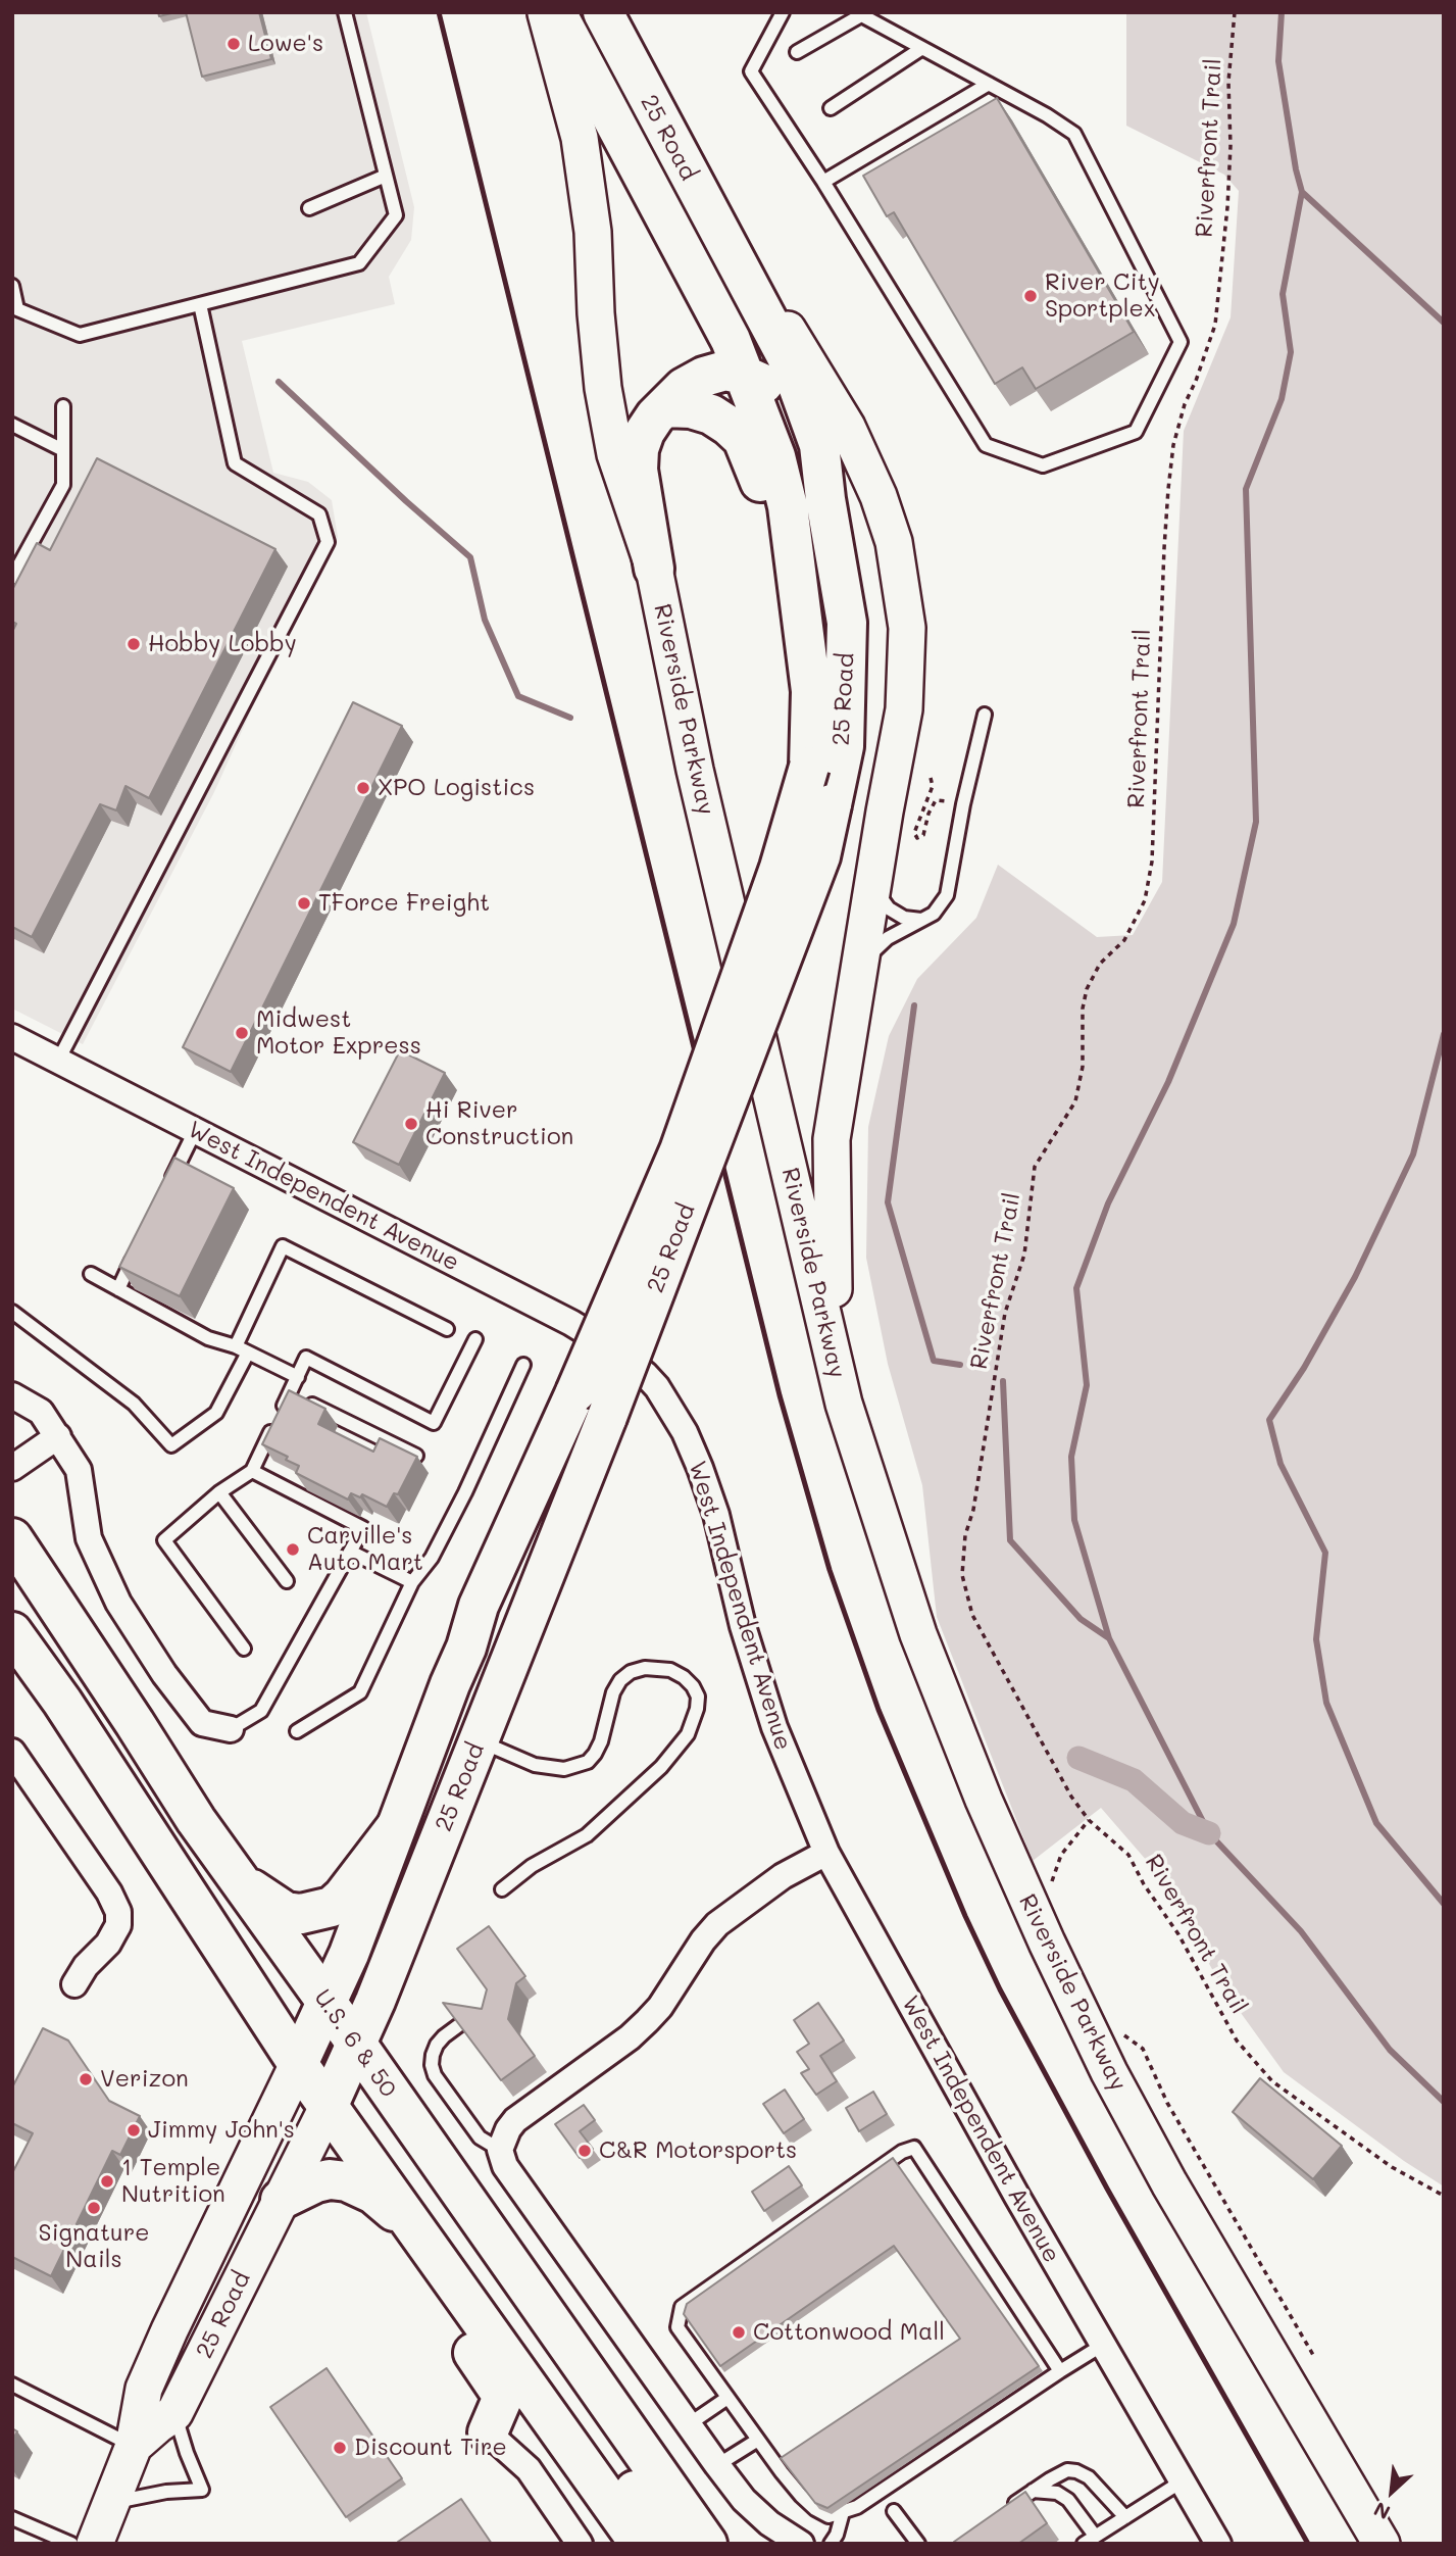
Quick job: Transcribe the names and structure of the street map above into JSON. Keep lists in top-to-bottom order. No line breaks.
{"streets":{"main road":["25 Road","Riverside Parkway","U.S. 6 & 50"],"street":["West Independent Avenue"],"path":["Riverfront Trail"]},"crossings":[["25 Road","Riverside Parkway"],["25 Road","U.S. 6 & 50"]],"places":["Lowe's","River City Sportplex","Hobby Lobby","XPO Logistics","TForce Freight","Midwest Motor Express","Hi River Construction","Carville's Auto Mart","Verizon","Jimmy John's","C&R Motorsports","1 Temple Nutrition","Signature Nails","Cottonwood Mall","Discount Tire"],"north":"bottom left"}
